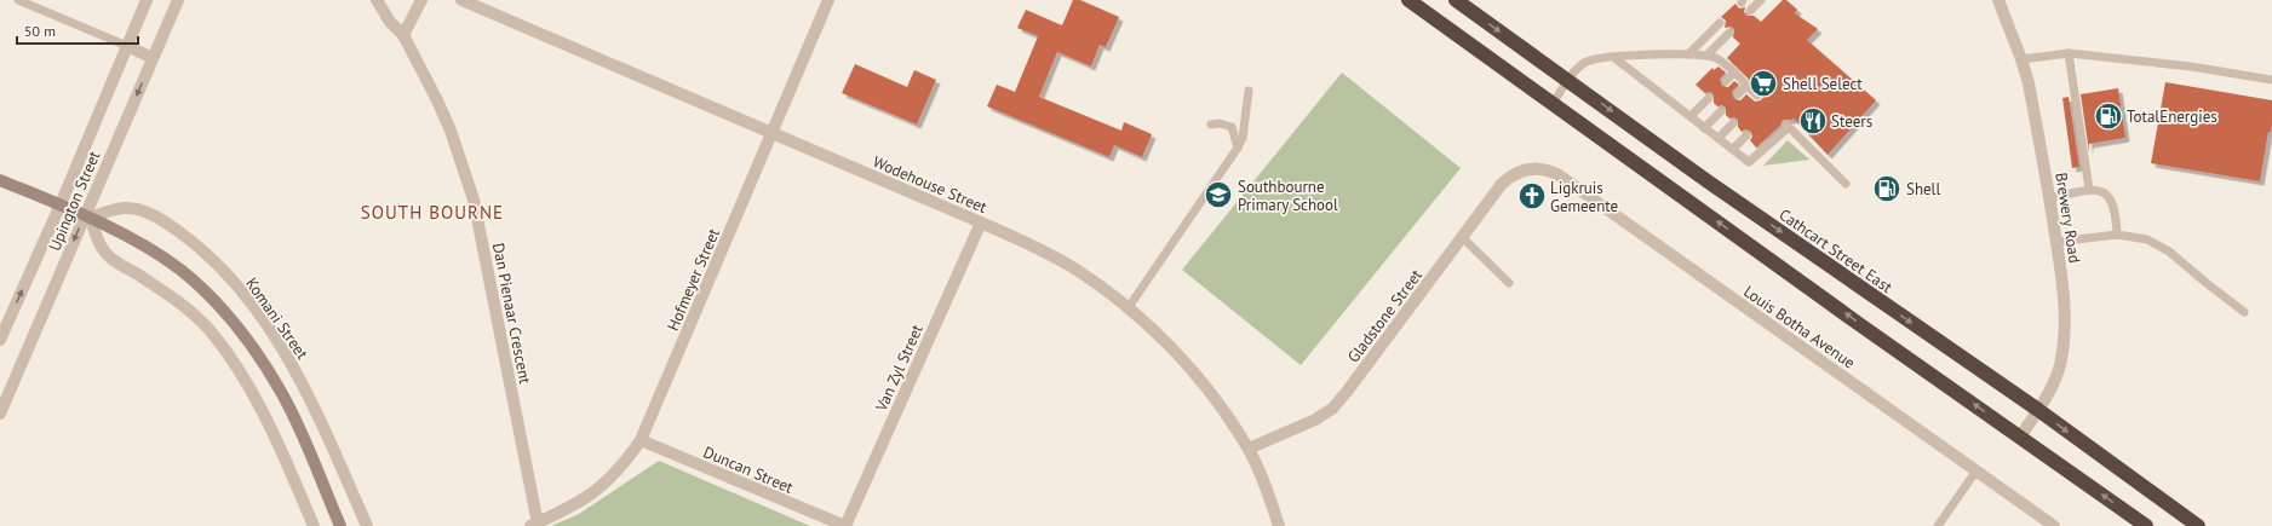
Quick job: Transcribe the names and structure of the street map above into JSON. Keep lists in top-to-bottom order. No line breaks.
{"streets":{"highway":["Cathcart Street East"],"street":["Wodehouse Street","Upington Street","Brewery Road","Hofmeyer Street","Dan Pienaar Crescent","Gladstone Street","Komani Street","Louis Botha Avenue","Van Zyl Street","Duncan Street"]},"crossings":[["Wodehouse Street","Hofmeyer Street"],["Wodehouse Street","Gladstone Street"],["Wodehouse Street","Van Zyl Street"],["Upington Street","Komani Street"],["Brewery Road","Cathcart Street East"],["Hofmeyer Street","Dan Pienaar Crescent"],["Hofmeyer Street","Duncan Street"],["Gladstone Street","Louis Botha Avenue"],["Van Zyl Street","Duncan Street"]],"districts":["SOUTH BOURNE"],"places":{"supermarket":["Shell Select"],"fuel station":["TotalEnergies","Shell"],"restaurant":["Steers"],"school or university":["Southbourne Primary School"],"church":["Ligkruis Gemeente"]},"scale_bar":"50 m"}
